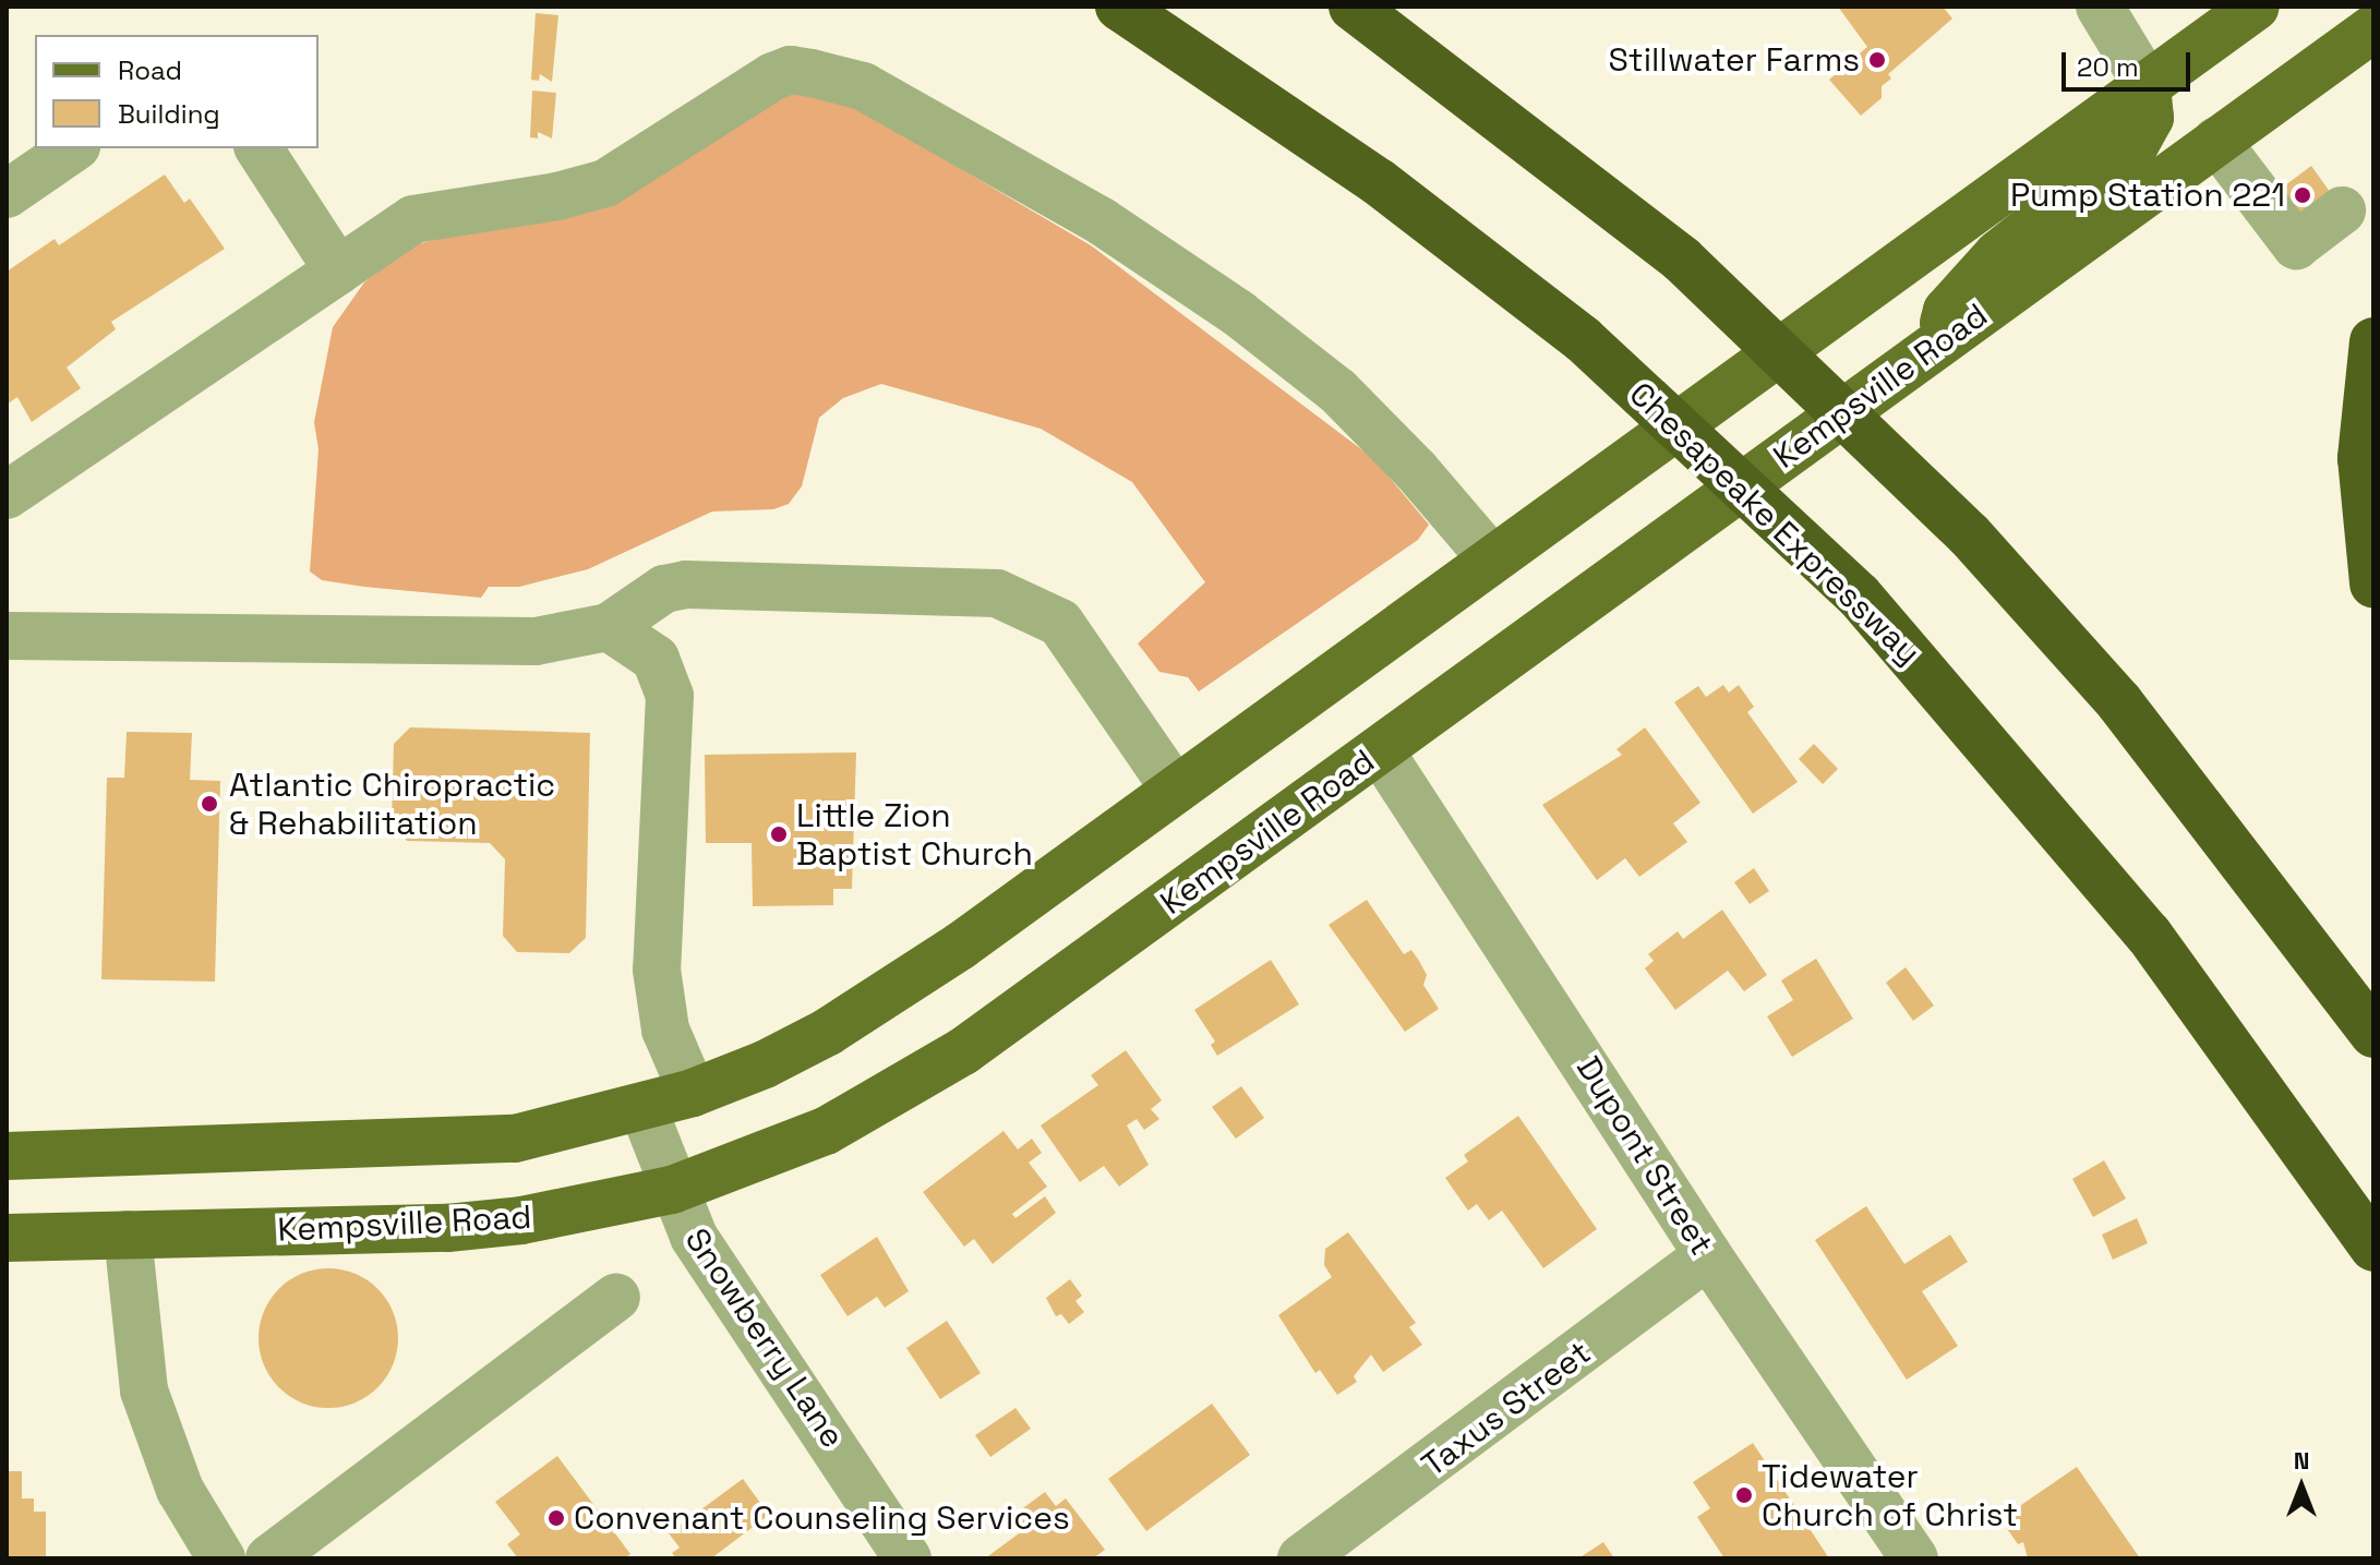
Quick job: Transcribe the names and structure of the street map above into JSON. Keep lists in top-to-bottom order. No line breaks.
{"streets":{"highway":["Chesapeake Expressway"],"main road":["Kempsville Road"],"street":["Dupont Street","Snowberry Lane","Taxus Street"]},"crossings":[["Kempsville Road","Dupont Street"],["Kempsville Road","Snowberry Lane"],["Dupont Street","Taxus Street"]],"places":["Stillwater Farms","Pump Station 221","Atlantic Chiropractic & Rehabilitation","Little Zion Baptist Church","Tidewater Church of Christ","Convenant Counseling Services"],"legend":["Road","Building"],"scale_bar":"20 m","north":"top"}
